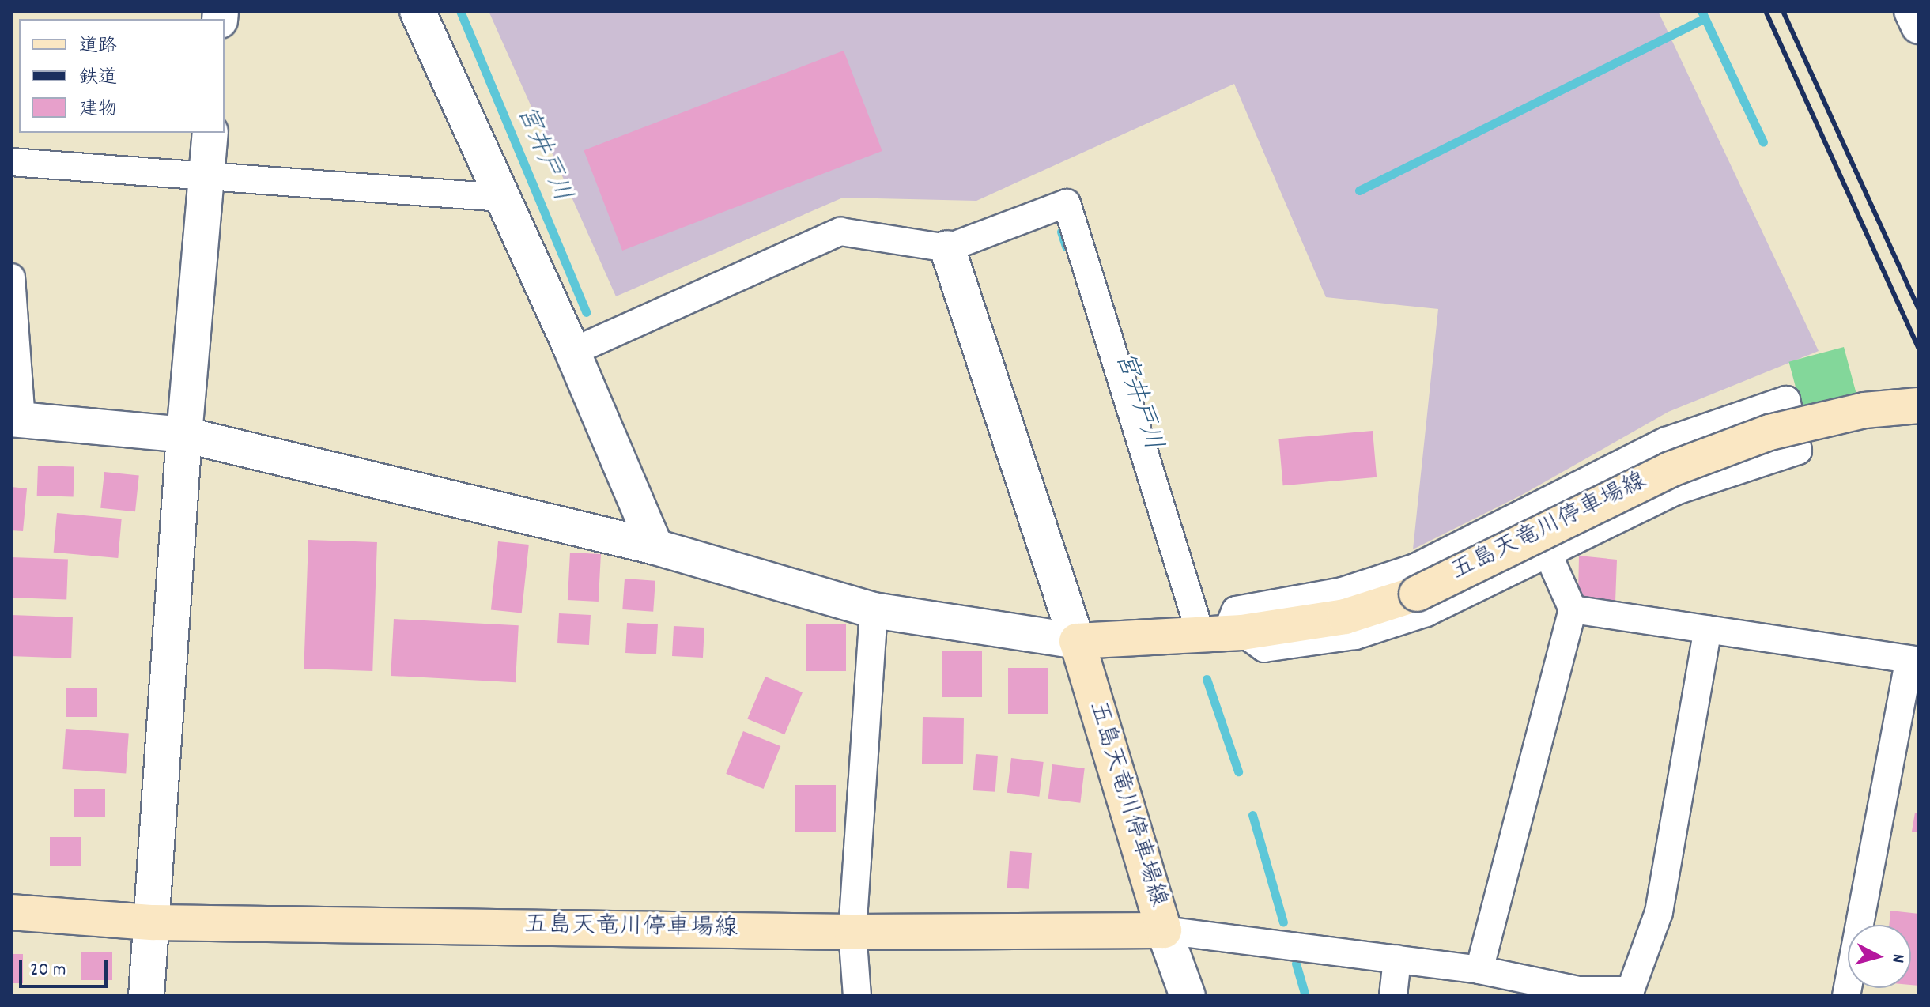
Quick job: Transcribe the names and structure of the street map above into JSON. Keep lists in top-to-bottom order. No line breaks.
{"streets":{"main road":["五島天竜川停車場線"]},"water":["宮井戸川"],"legend":["道路","鉄道","建物"],"scale_bar":"20 m","north":"right"}
